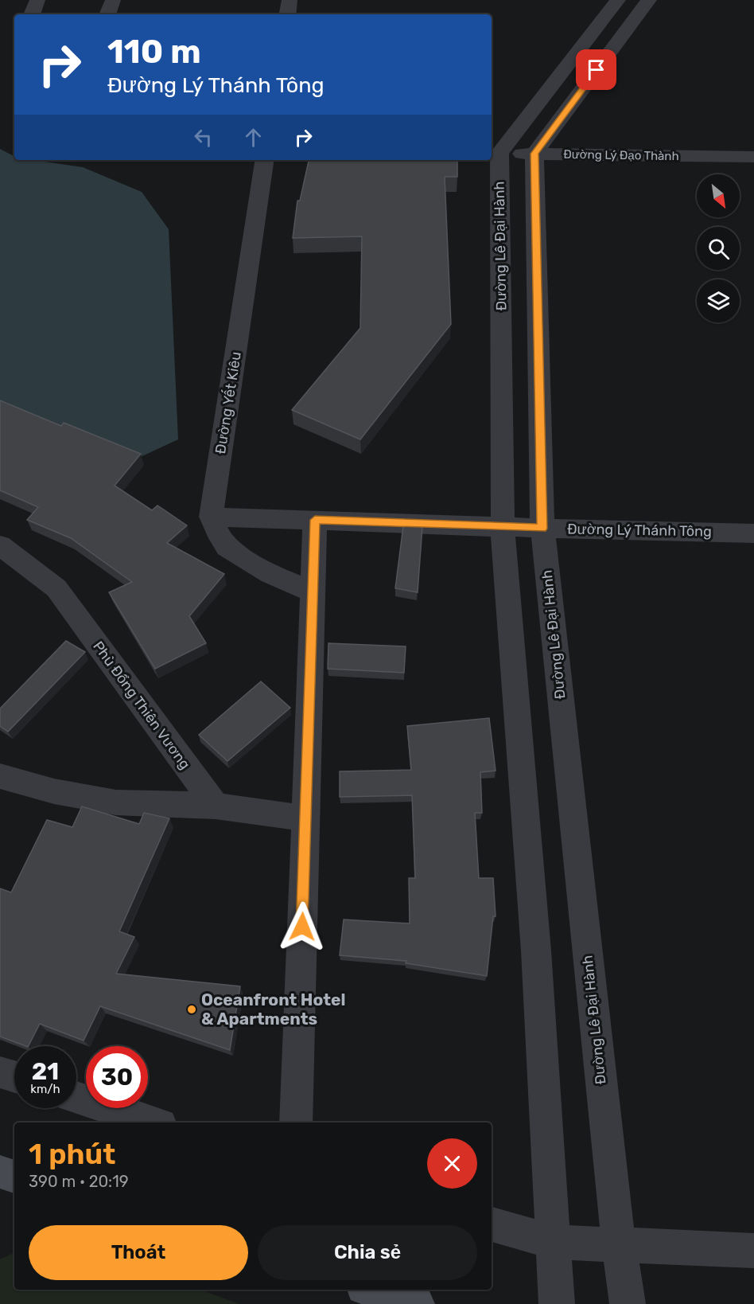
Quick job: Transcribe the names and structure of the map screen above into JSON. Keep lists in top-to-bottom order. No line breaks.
{"streets":{"street":["Đường Lý Đạo Thành","Đường Lê Đại Hành","Đường Yết Kiêu","Đường Lý Thánh Tông","Phù Đổng Thiên Vương"]},"crossings":[["Đường Lý Đạo Thành","Đường Lê Đại Hành"],["Đường Lê Đại Hành","Đường Lý Thánh Tông"],["Đường Yết Kiêu","Đường Lý Thánh Tông"]],"places":["Oceanfront Hotel & Apartments"],"north":"bottom right","page":{"turn":["110 m","Đường Lý Thánh Tông"],"speed":"21 km/h","limit":"30","heading":["1 phút","390 m · 20:19"],"buttons":["Thoát","Chia sẻ"]}}
